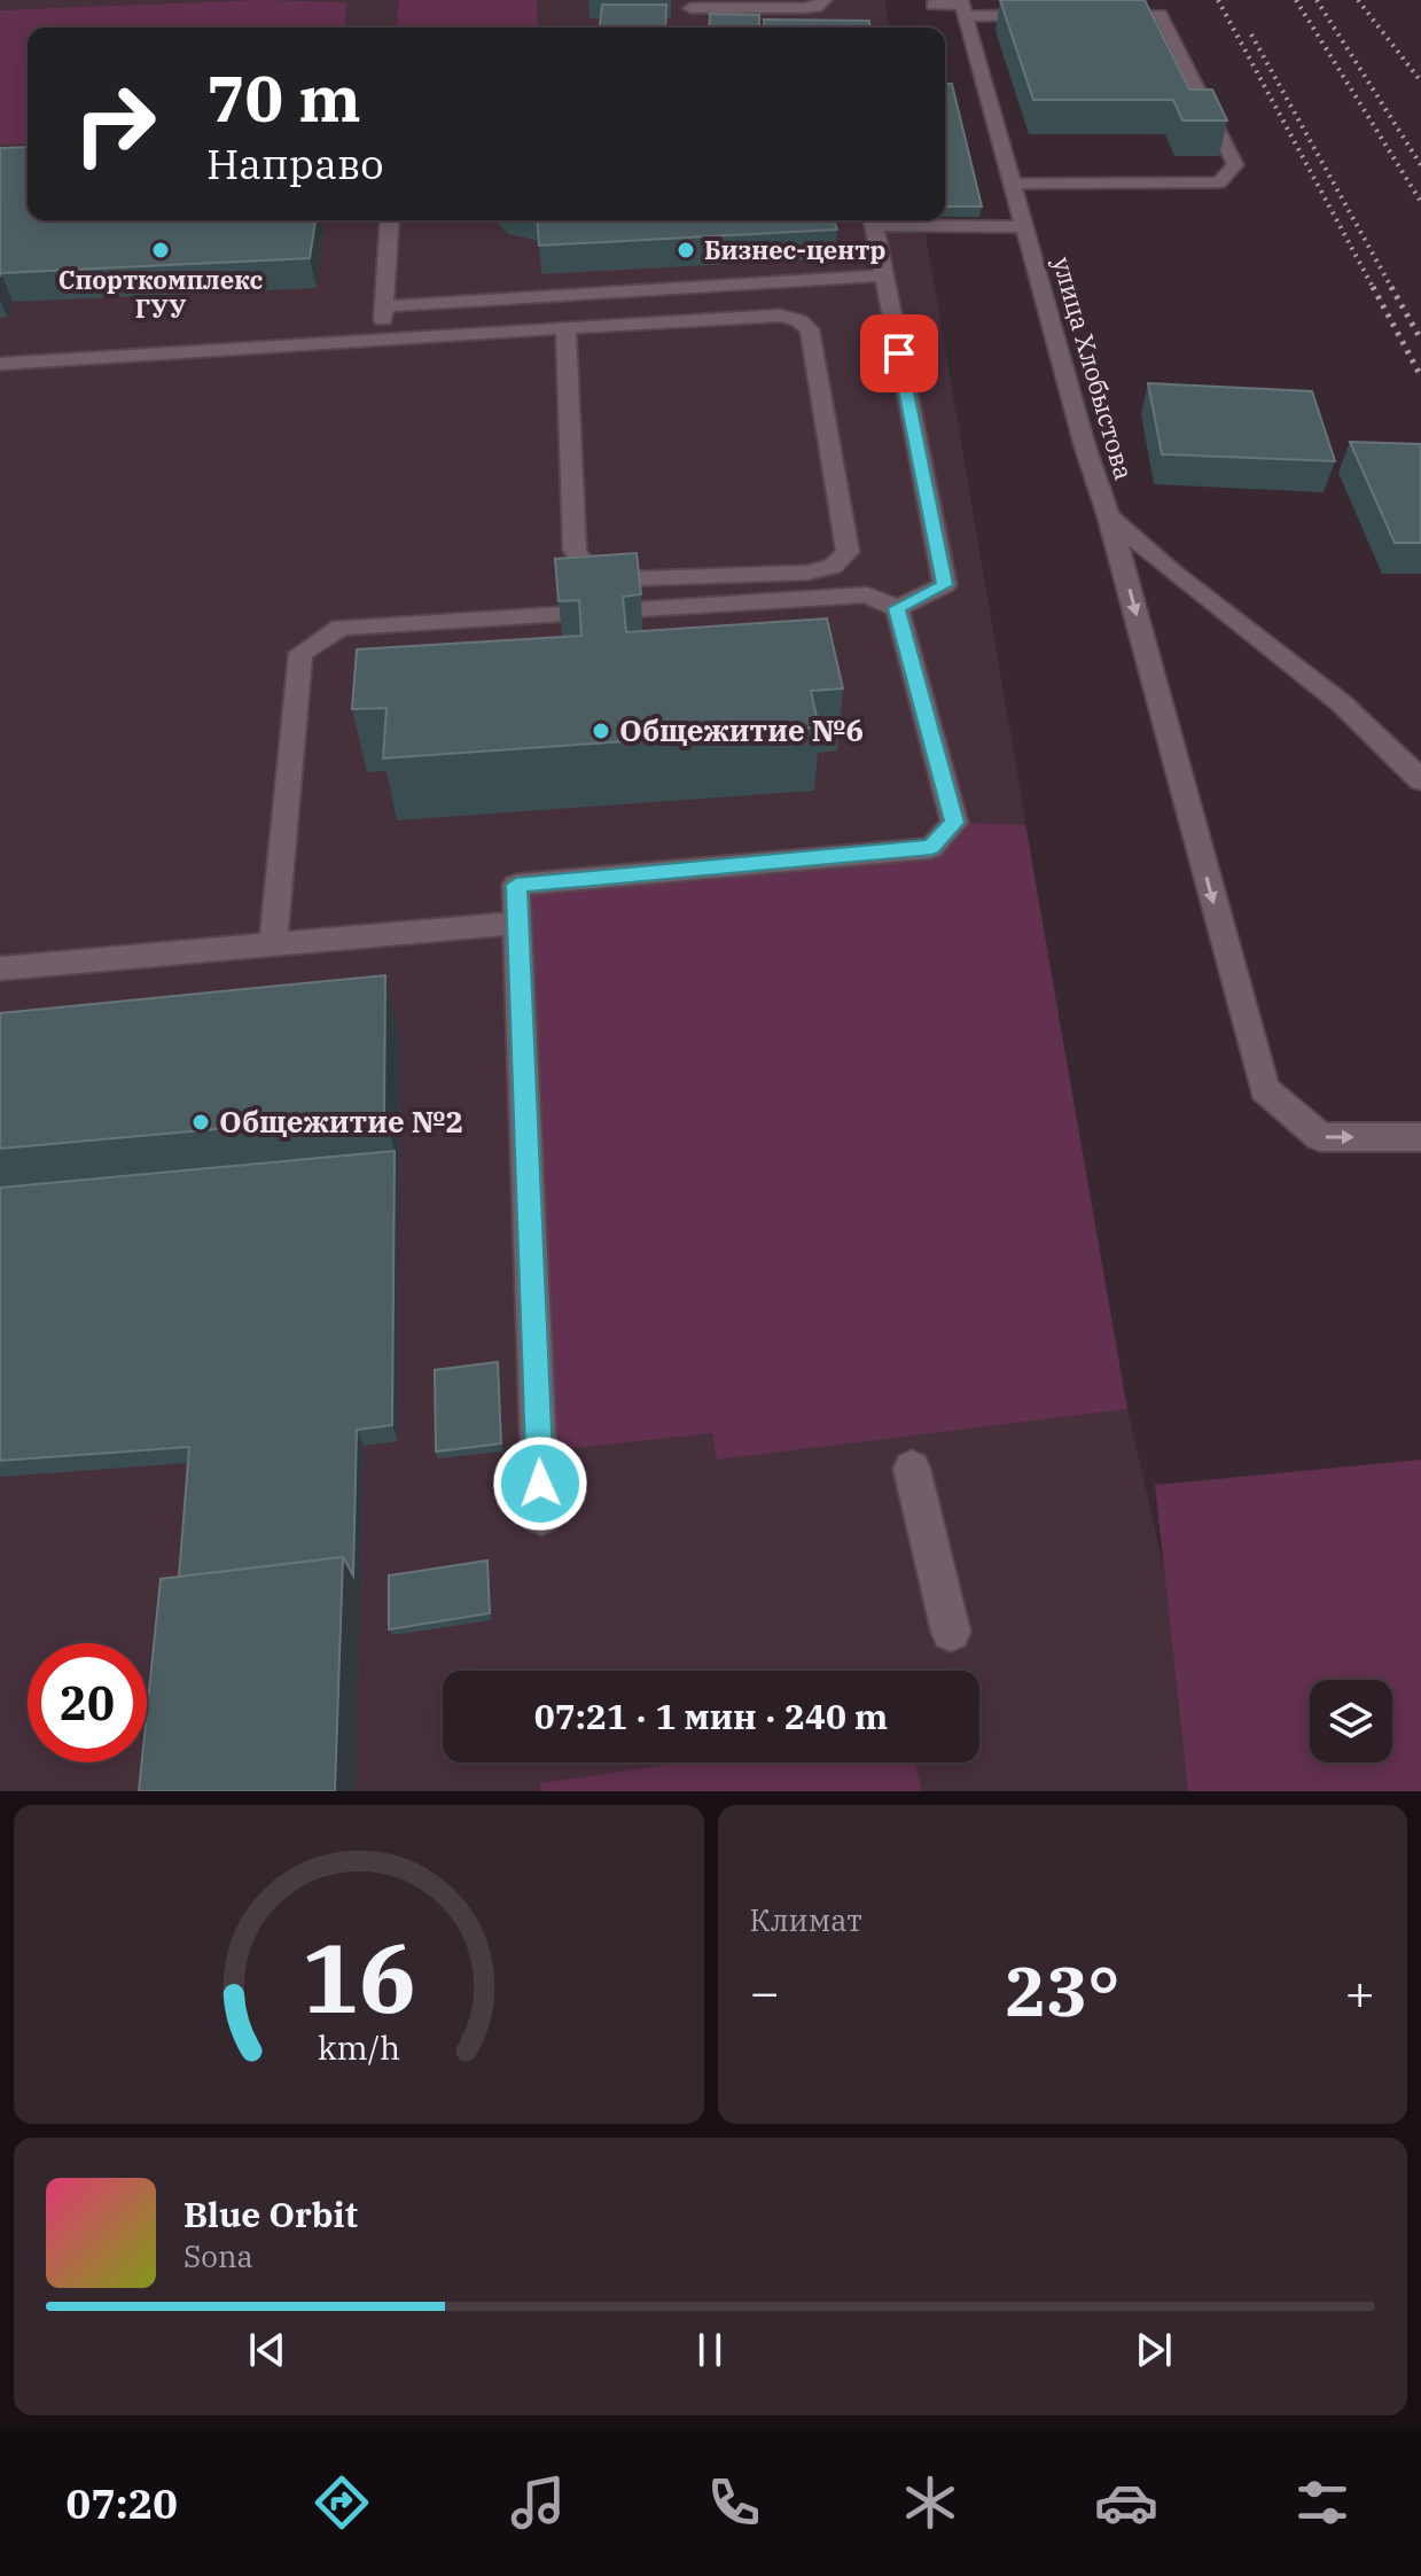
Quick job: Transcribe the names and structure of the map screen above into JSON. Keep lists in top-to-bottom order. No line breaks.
{"streets":{"street":["улица Хлобыстова"]},"places":["Спорткомплекс ГУУ","Бизнес-центр","Общежитие №6","Общежитие №2"],"page":{"turn":["70 m","Направо"],"limit":"20","trip":"07:21 · 1 мин · 240 m","tile":"Климат","heat":["−","23°","+"],"song":["Blue Orbit","Sona"],"tabs":"07:20","gauge":["16","km/h"]}}
